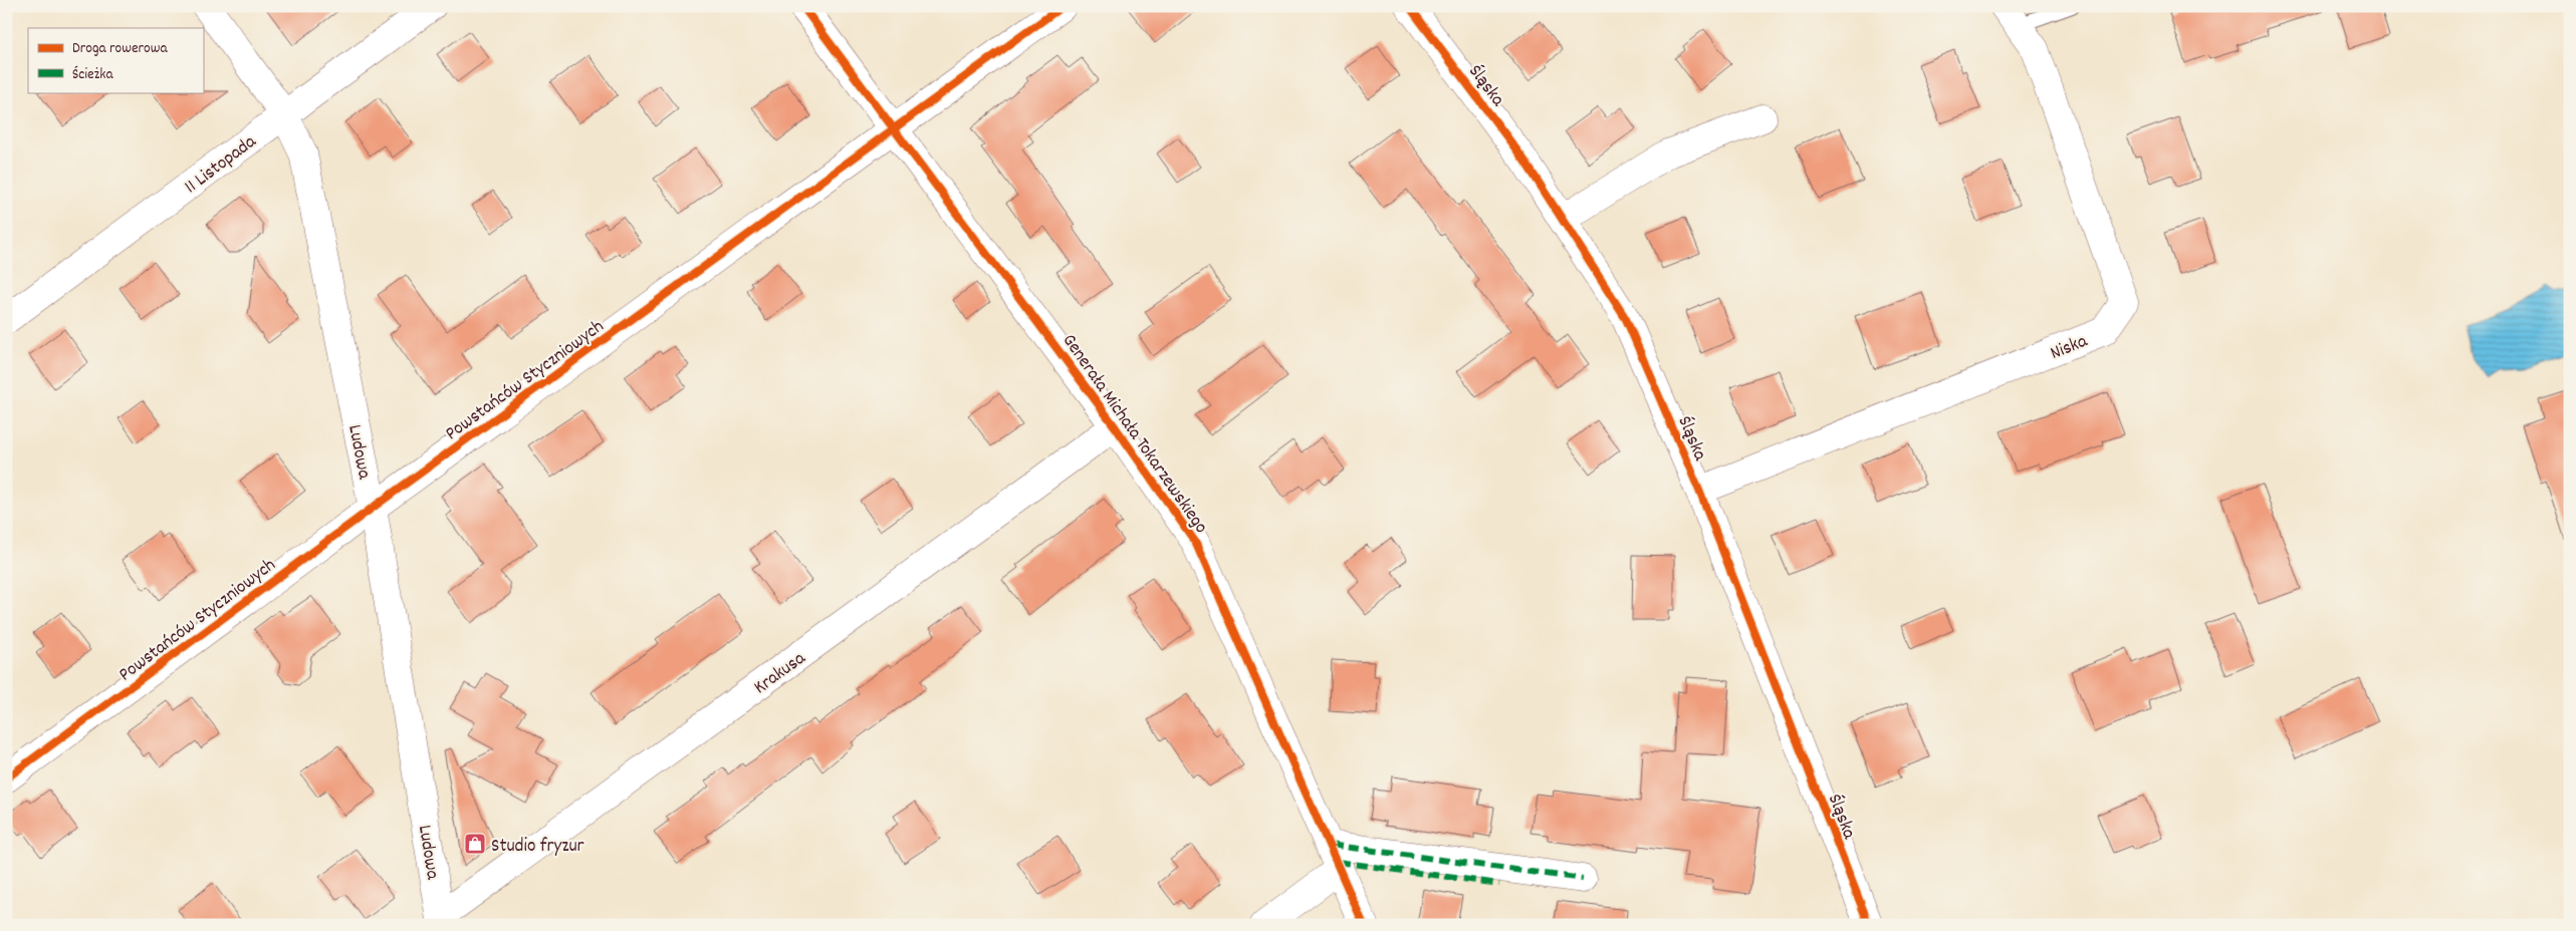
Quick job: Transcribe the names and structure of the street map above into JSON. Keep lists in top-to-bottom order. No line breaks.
{"streets":{"street":["Śląska","11 Listopada","Niska","Powstańców Styczniowych","Generała Michała Tokarzewskiego","Ludowa","Krakusa"]},"crossings":[["Śląska","Niska"],["11 Listopada","Ludowa"],["Powstańców Styczniowych","Generała Michała Tokarzewskiego"],["Powstańców Styczniowych","Ludowa"],["Generała Michała Tokarzewskiego","Krakusa"],["Ludowa","Krakusa"]],"places":{"shop":["Studio fryzur"]},"legend":["Droga rowerowa","Ścieżka"]}
